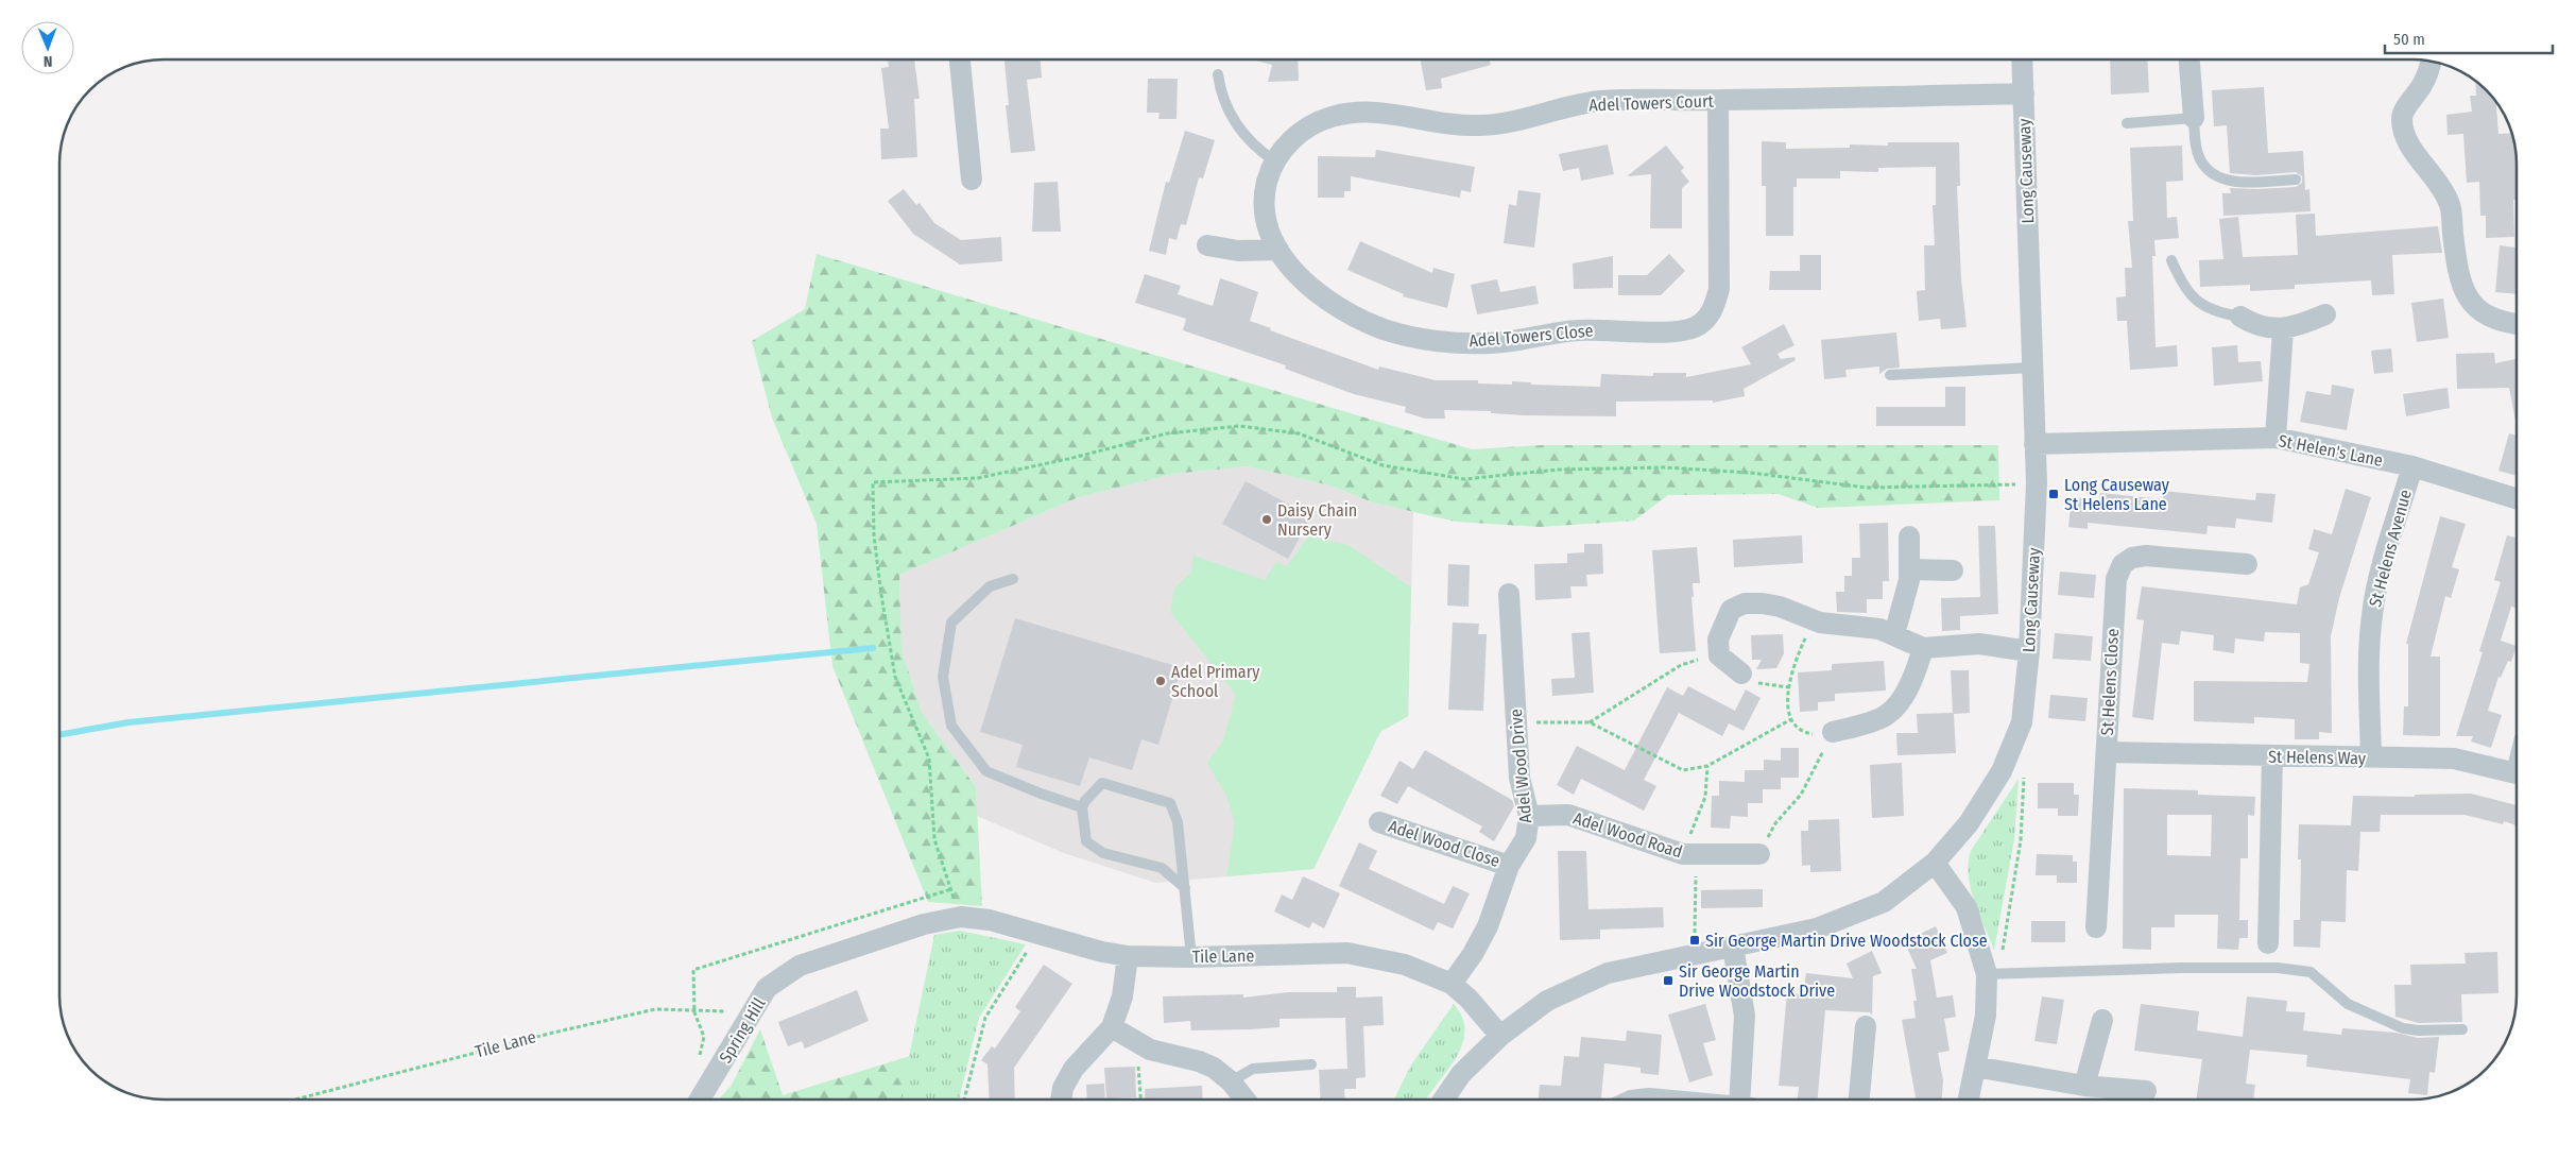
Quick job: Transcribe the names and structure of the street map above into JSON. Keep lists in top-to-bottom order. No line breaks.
{"streets":{"street":["Adel Towers Court","Long Causeway","Adel Towers Close","St Helen's Lane","St Helens Avenue","St Helens Close","St Helens Way","Adel Wood Drive","Adel Wood Road","Adel Wood Close","Tile Lane","Spring Hill"]},"crossings":[["Adel Towers Court","Long Causeway"],["Adel Towers Court","Adel Towers Close"],["Long Causeway","St Helen's Lane"],["Long Causeway","Tile Lane"],["St Helen's Lane","St Helens Avenue"],["St Helens Avenue","St Helens Way"],["St Helens Close","St Helens Way"],["Adel Wood Drive","Adel Wood Road"],["Adel Wood Drive","Adel Wood Close"],["Adel Wood Drive","Tile Lane"],["Tile Lane","Spring Hill"]],"places":{"transit":["Long Causeway St Helens Lane","Sir George Martin Drive Woodstock Close","Sir George Martin Drive Woodstock Drive"],"other":["Daisy Chain Nursery","Adel Primary School"]},"scale_bar":"50 m","north":"bottom"}
